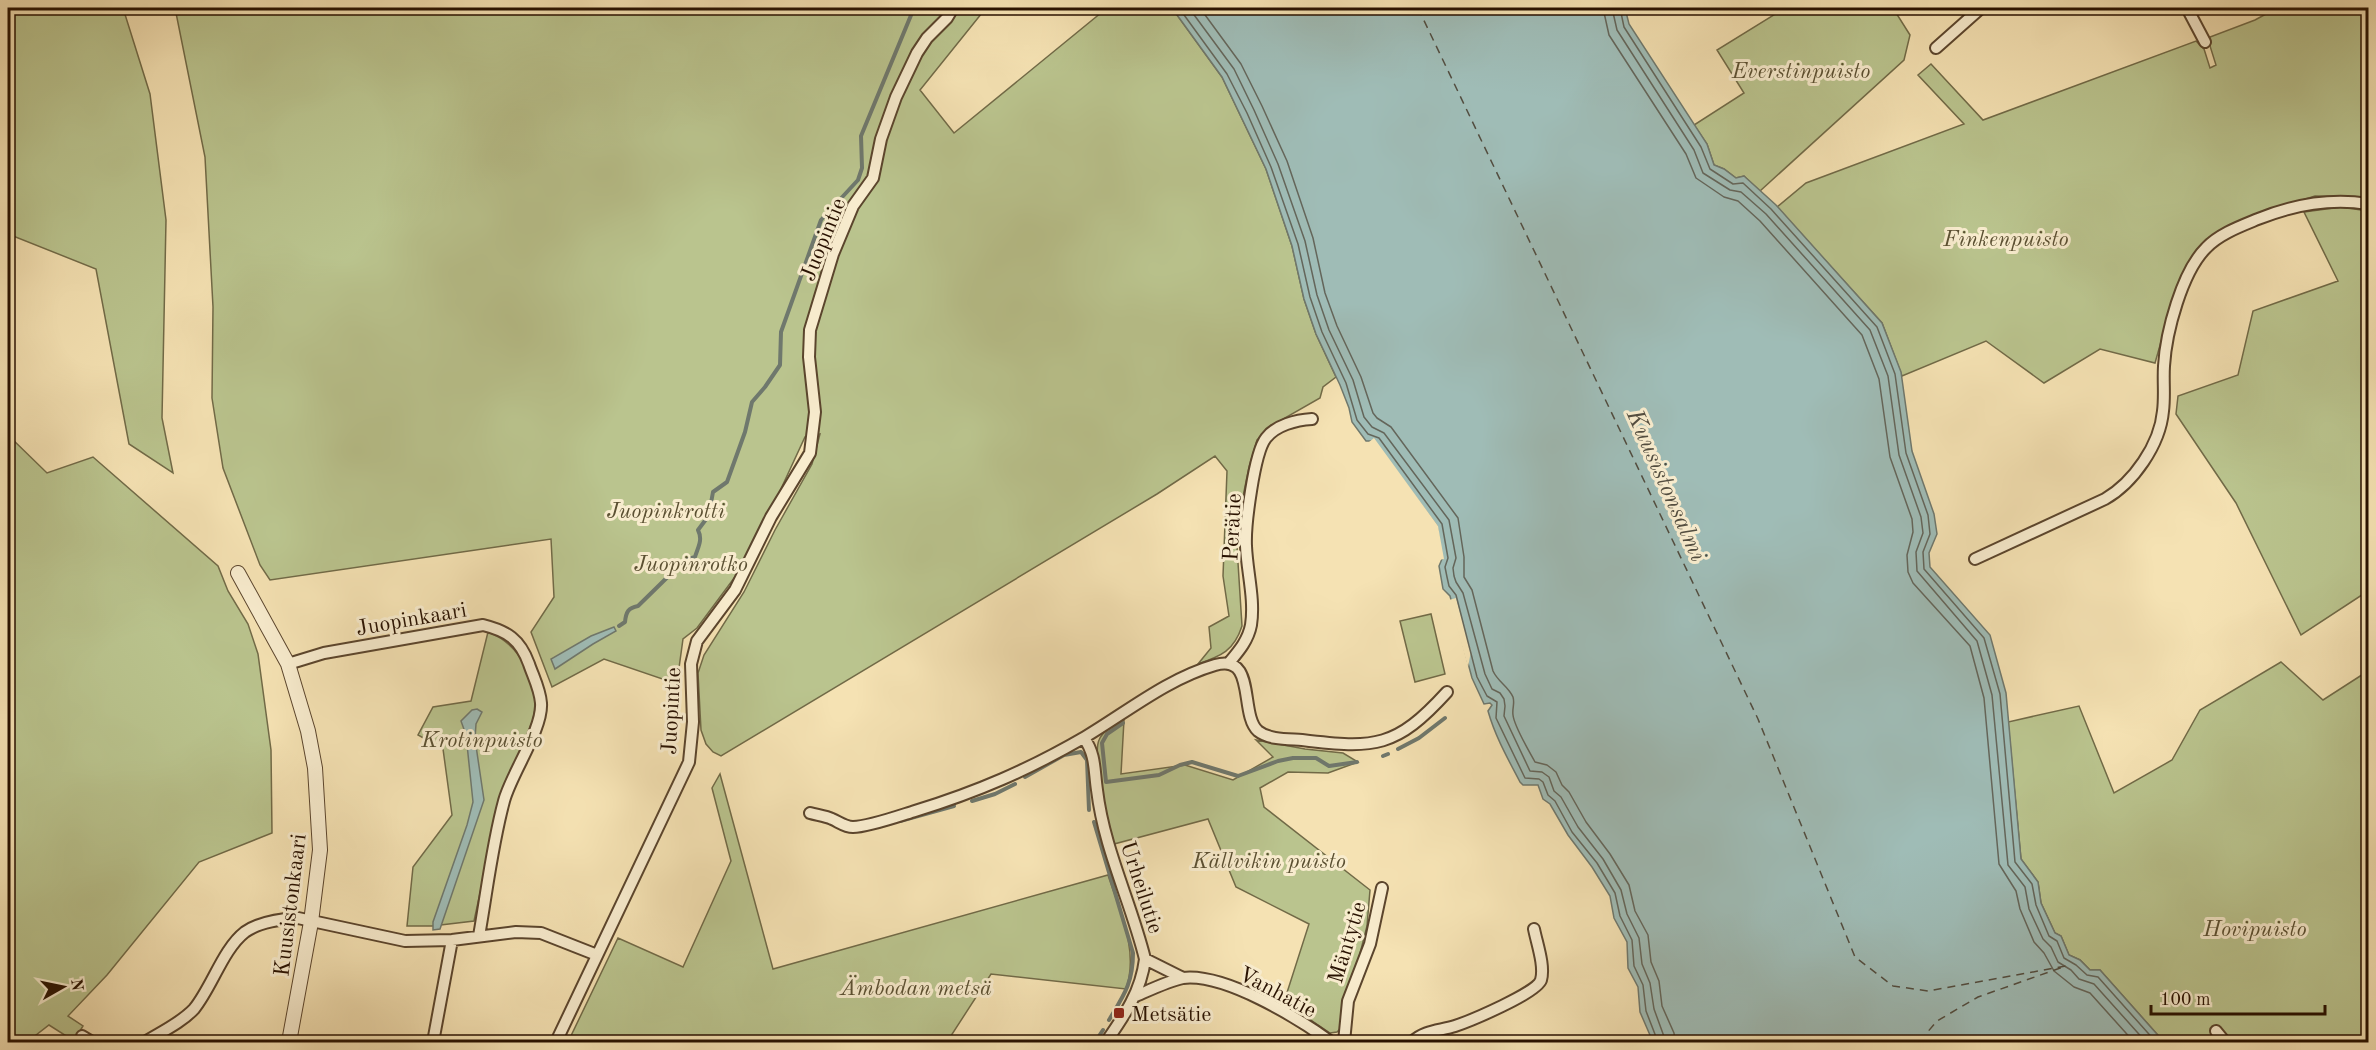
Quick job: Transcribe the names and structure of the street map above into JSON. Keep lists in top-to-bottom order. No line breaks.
{"streets":{"street":["Juopintie","Perätie","Juopinkaari","Urheilutie","Kuusistonkaari","Mäntytie","Vanhatie"]},"crossings":[["Juopinkaari","Kuusistonkaari"],["Urheilutie","Vanhatie"]],"water":["Kuusistonsalmi"],"parks":["Everstinpuisto","Finkenpuisto","Juopinkrotti","Juopinrotko","Krotinpuisto","Källvikin puisto","Hovipuisto","Ämbodan metsä"],"places":{"transit":["Metsätie"]},"scale_bar":"100 m","north":"right"}
